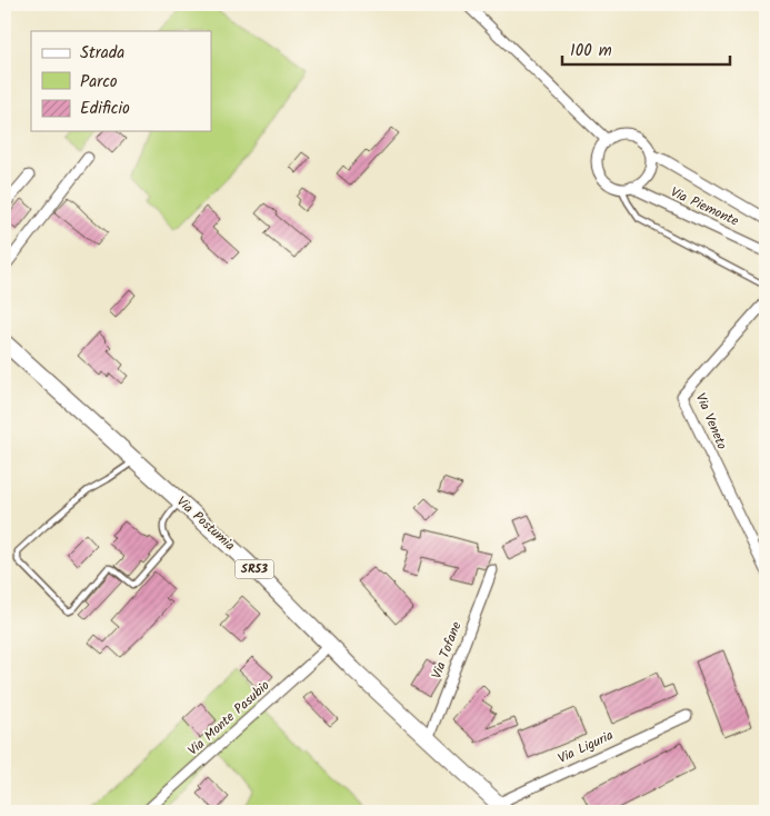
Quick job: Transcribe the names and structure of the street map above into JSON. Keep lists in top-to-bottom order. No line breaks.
{"streets":{"main road":["Via Postumia","SR53"],"street":["Via Piemonte","Via Veneto","Via Tofane","Via Monte Pasubio","Via Liguria"]},"crossings":[["Via Postumia","Via Tofane"],["Via Postumia","Via Monte Pasubio"],["Via Postumia","Via Liguria"]],"legend":["Strada","Parco","Edificio"],"scale_bar":"100 m"}
